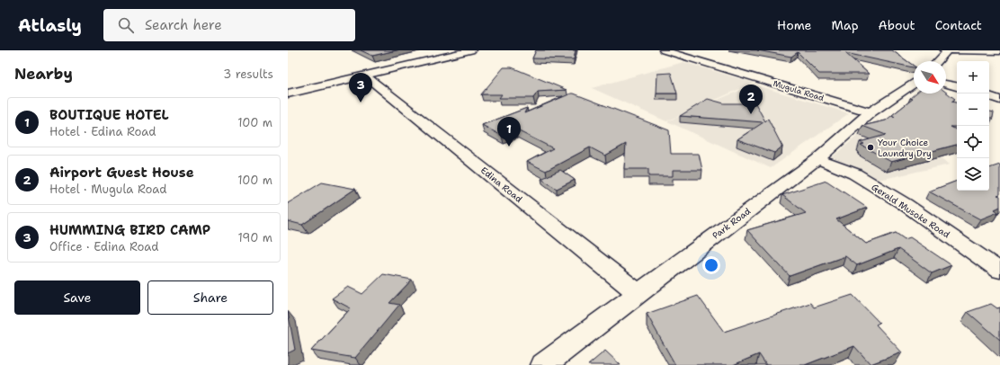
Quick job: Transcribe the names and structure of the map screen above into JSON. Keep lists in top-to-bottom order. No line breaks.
{"streets":{"street":["Mugula Road","Edina Road","Gerald Musoke Road","Park Road"]},"crossings":[["Mugula Road","Park Road"],["Edina Road","Park Road"],["Gerald Musoke Road","Park Road"]],"places":["Your Choice Laundry Dry"],"north":"bottom right","page":{"header":"Atlasly","search":"Search here","nav":["Home","Map","About","Contact"],"heading":["Nearby","3 results"],"map_buttons":["+","−"],"pins":["3","2","1"],"list":[{"mark":"1","name":"BOUTIQUE HOTEL","note":"Hotel · Edina Road","value":"100 m"},{"mark":"2","name":"Airport Guest House","note":"Hotel · Mugula Road","value":"100 m"},{"mark":"3","name":"HUMMING BIRD CAMP","note":"Office · Edina Road","value":"190 m"}],"buttons":["Save","Share"]}}
